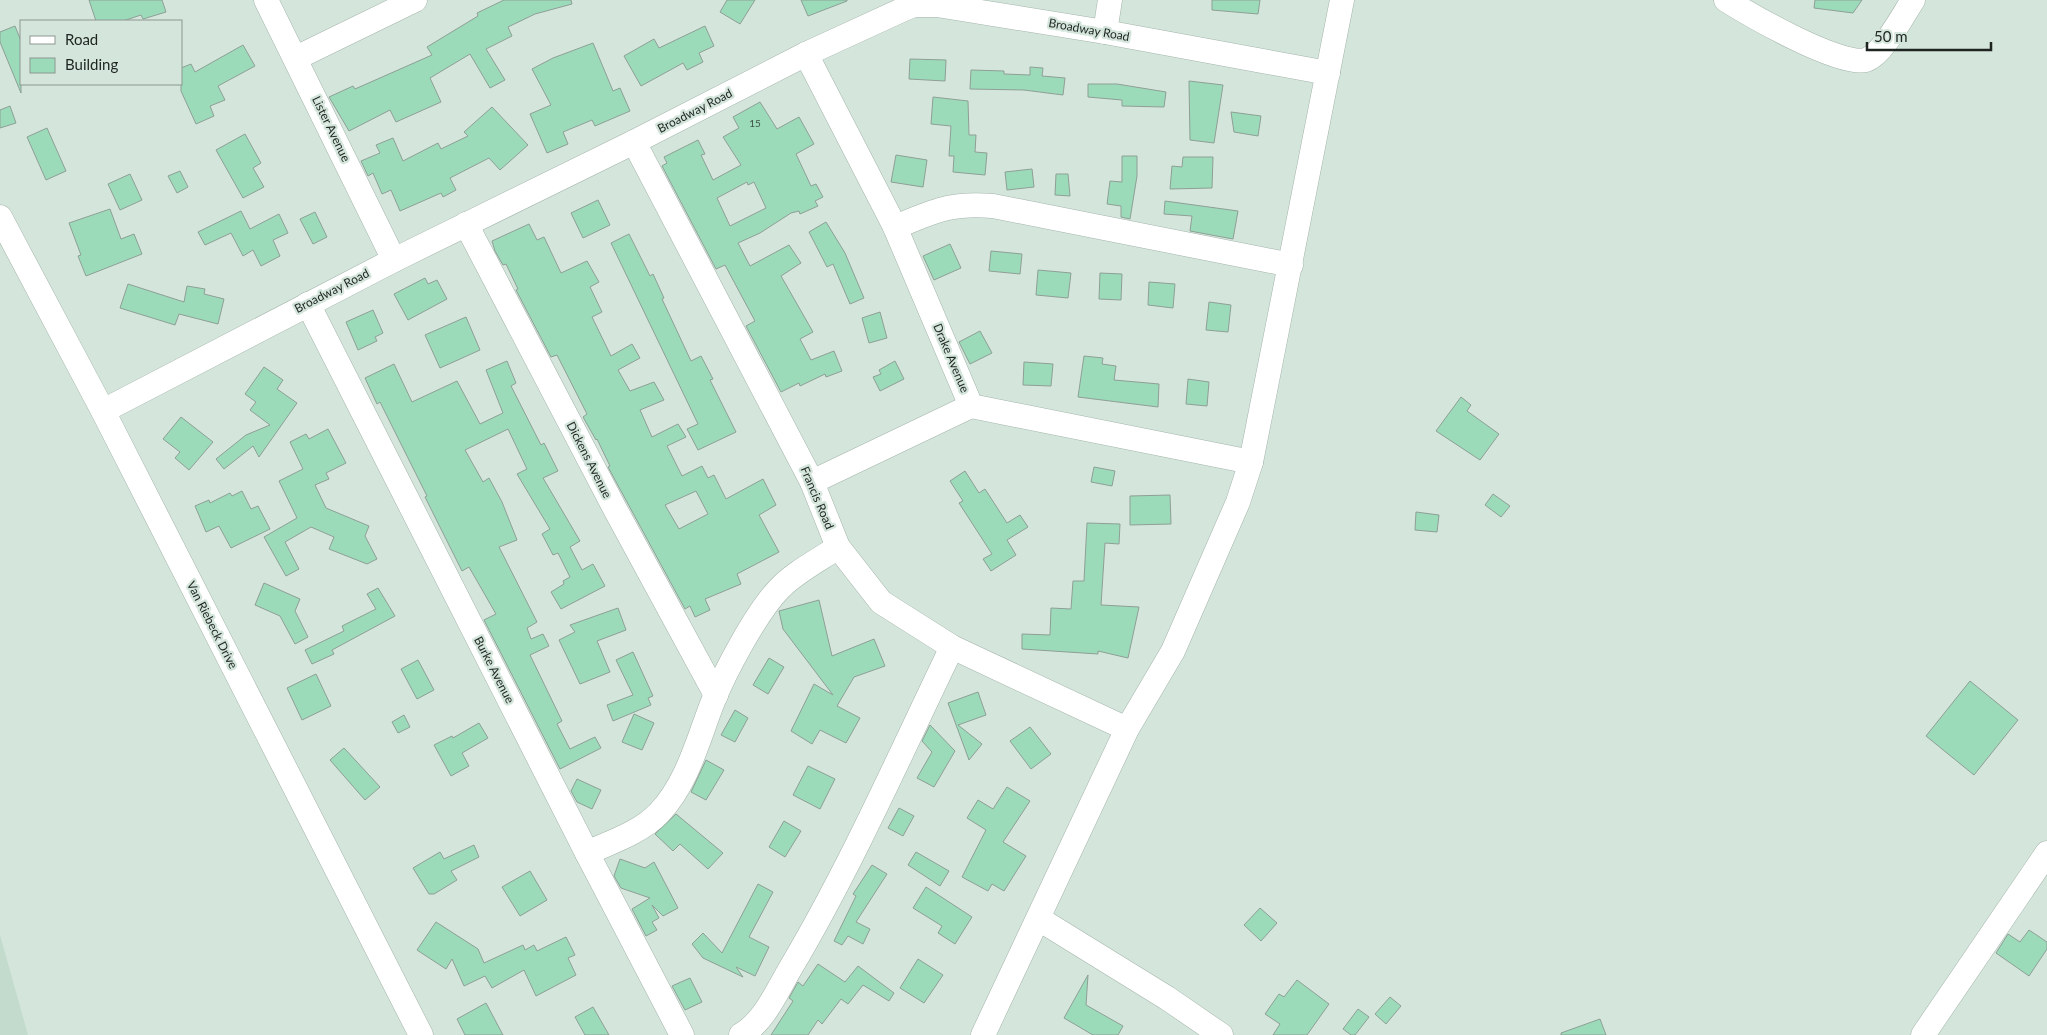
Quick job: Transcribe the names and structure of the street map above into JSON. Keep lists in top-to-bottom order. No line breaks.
{"streets":{"street":["Broadway Road","Lister Avenue","Drake Avenue","Dickens Avenue","Francis Road","Van Riebeck Drive","Burke Avenue"]},"crossings":[["Broadway Road","Lister Avenue"],["Broadway Road","Drake Avenue"],["Broadway Road","Dickens Avenue"],["Broadway Road","Francis Road"],["Broadway Road","Van Riebeck Drive"],["Broadway Road","Burke Avenue"]],"house_numbers":["15"],"legend":["Road","Building"],"scale_bar":"50 m"}
